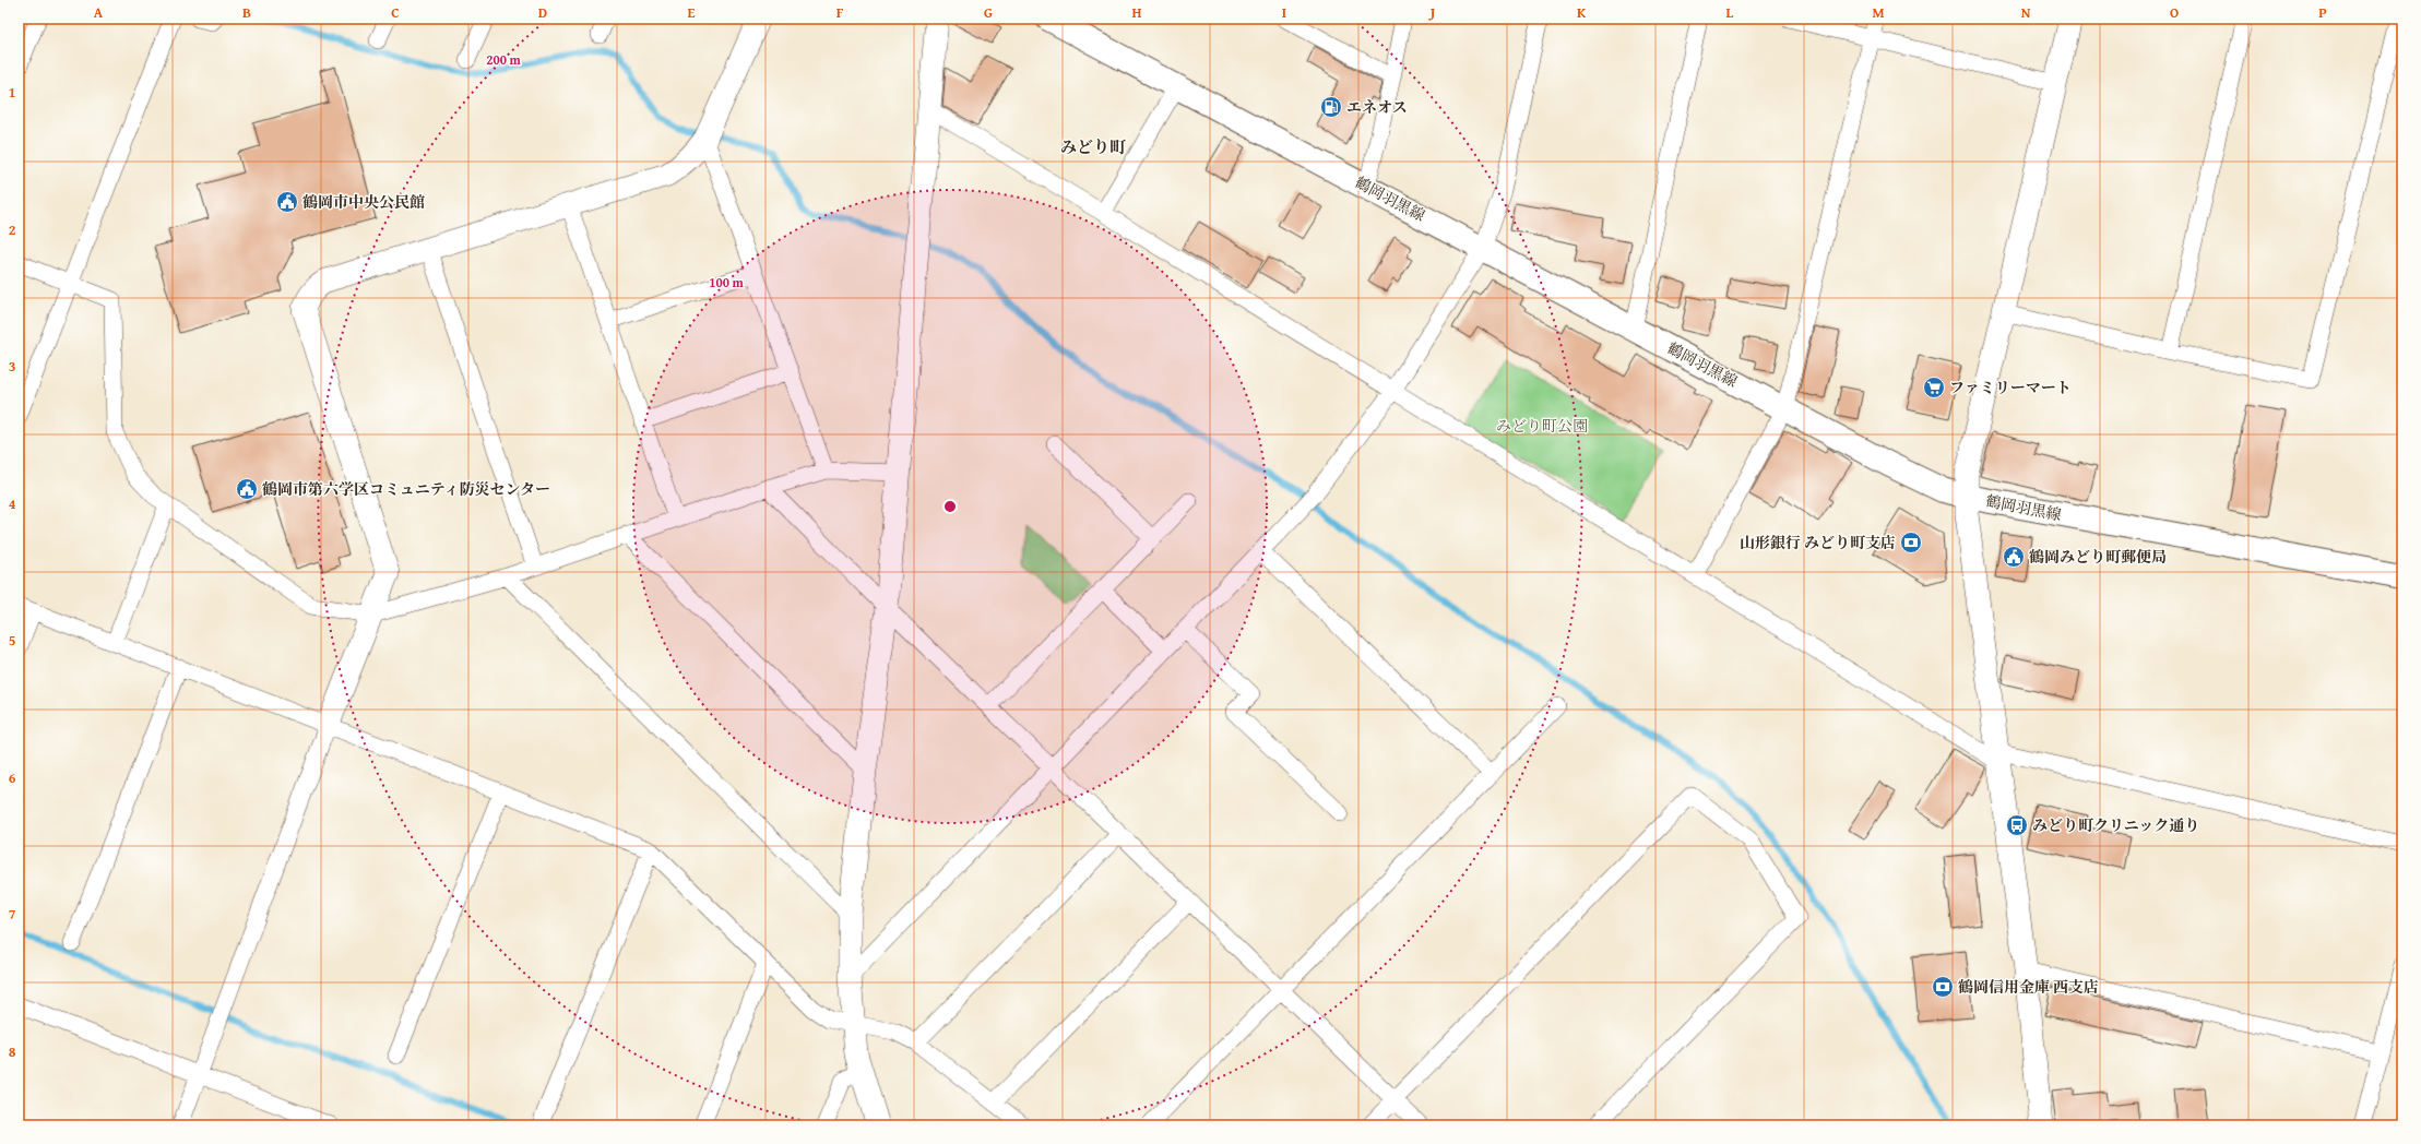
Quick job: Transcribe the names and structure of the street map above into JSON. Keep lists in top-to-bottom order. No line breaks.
{"streets":{"main road":["鶴岡羽黒線"]},"districts":["みどり町"],"parks":["みどり町公園"],"places":{"fuel station":["エネオス"],"public building":["鶴岡市中央公民館","鶴岡市第六学区コミュニティ防災センター","鶴岡みどり町郵便局"],"supermarket":["ファミリーマート"],"bank":["山形銀行 みどり町支店","鶴岡信用金庫 西支店"],"bus stop":["みどり町クリニック通り"]},"grid":{"columns":["A","B","C","D","E","F","G","H","I","J","K","L","M","N","O","P"],"rows":["1","2","3","4","5","6","7","8"]},"rings":["200 m","100 m"]}
